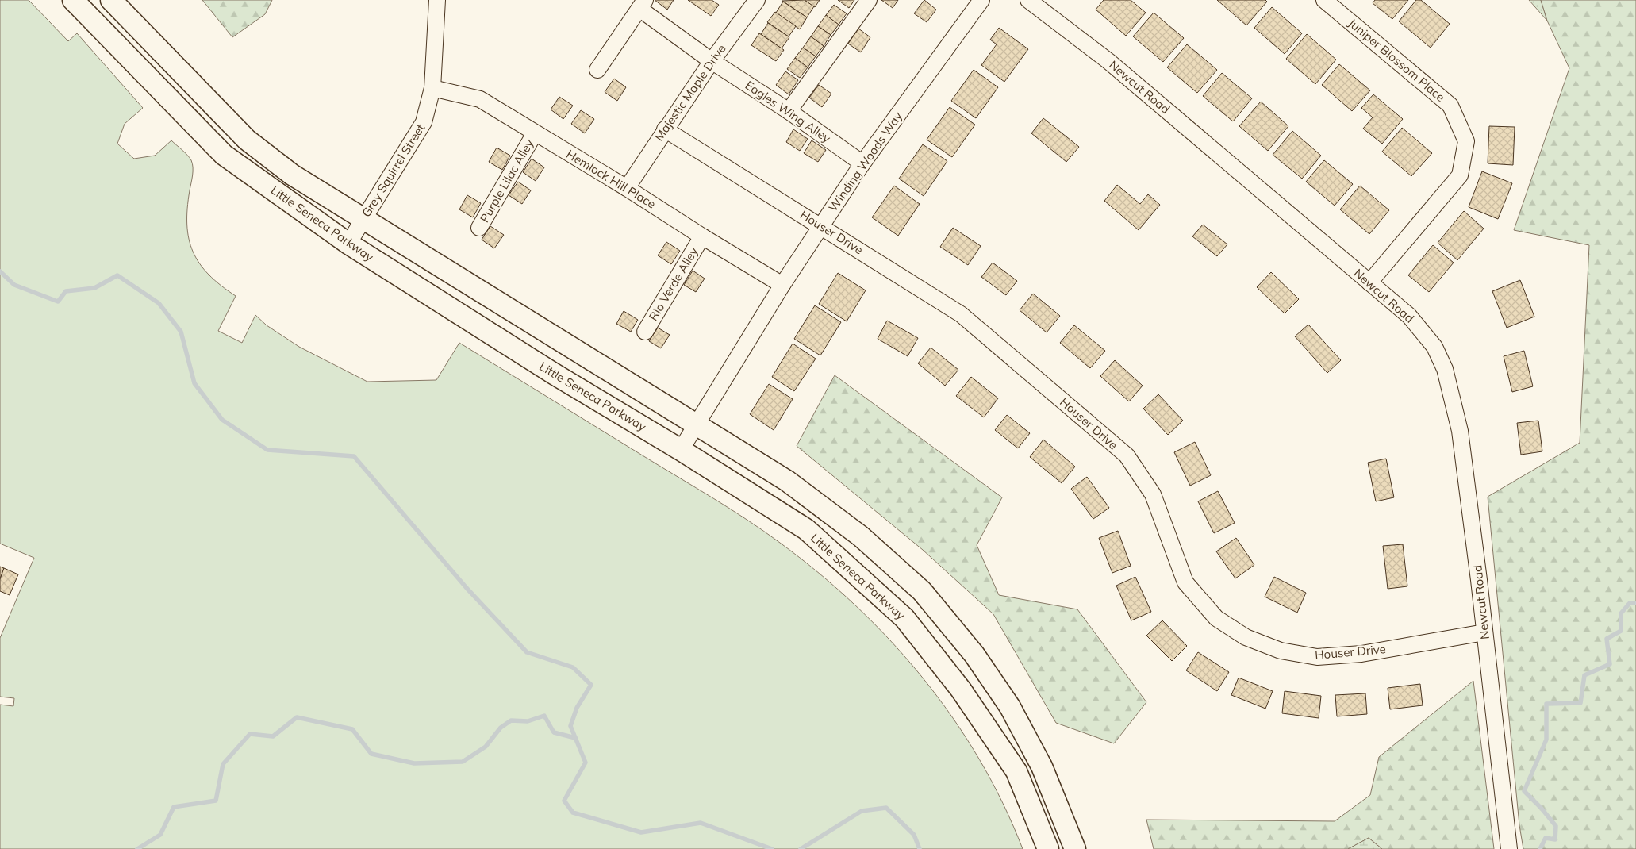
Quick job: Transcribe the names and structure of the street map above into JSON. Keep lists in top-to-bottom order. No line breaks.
{"streets":{"main road":["Little Seneca Parkway"],"street":["Juniper Blossom Place","Newcut Road","Majestic Maple Drive","Eagles Wing Alley","Winding Woods Way","Grey Squirrel Street","Hemlock Hill Place","Purple Lilac Alley","Houser Drive","Rio Verde Alley"]},"crossings":[["Juniper Blossom Place","Newcut Road"],["Newcut Road","Houser Drive"],["Majestic Maple Drive","Eagles Wing Alley"],["Majestic Maple Drive","Hemlock Hill Place"],["Majestic Maple Drive","Houser Drive"],["Eagles Wing Alley","Winding Woods Way"],["Winding Woods Way","Hemlock Hill Place"],["Winding Woods Way","Little Seneca Parkway"],["Winding Woods Way","Houser Drive"],["Grey Squirrel Street","Hemlock Hill Place"],["Grey Squirrel Street","Little Seneca Parkway"],["Hemlock Hill Place","Purple Lilac Alley"],["Hemlock Hill Place","Rio Verde Alley"]]}
